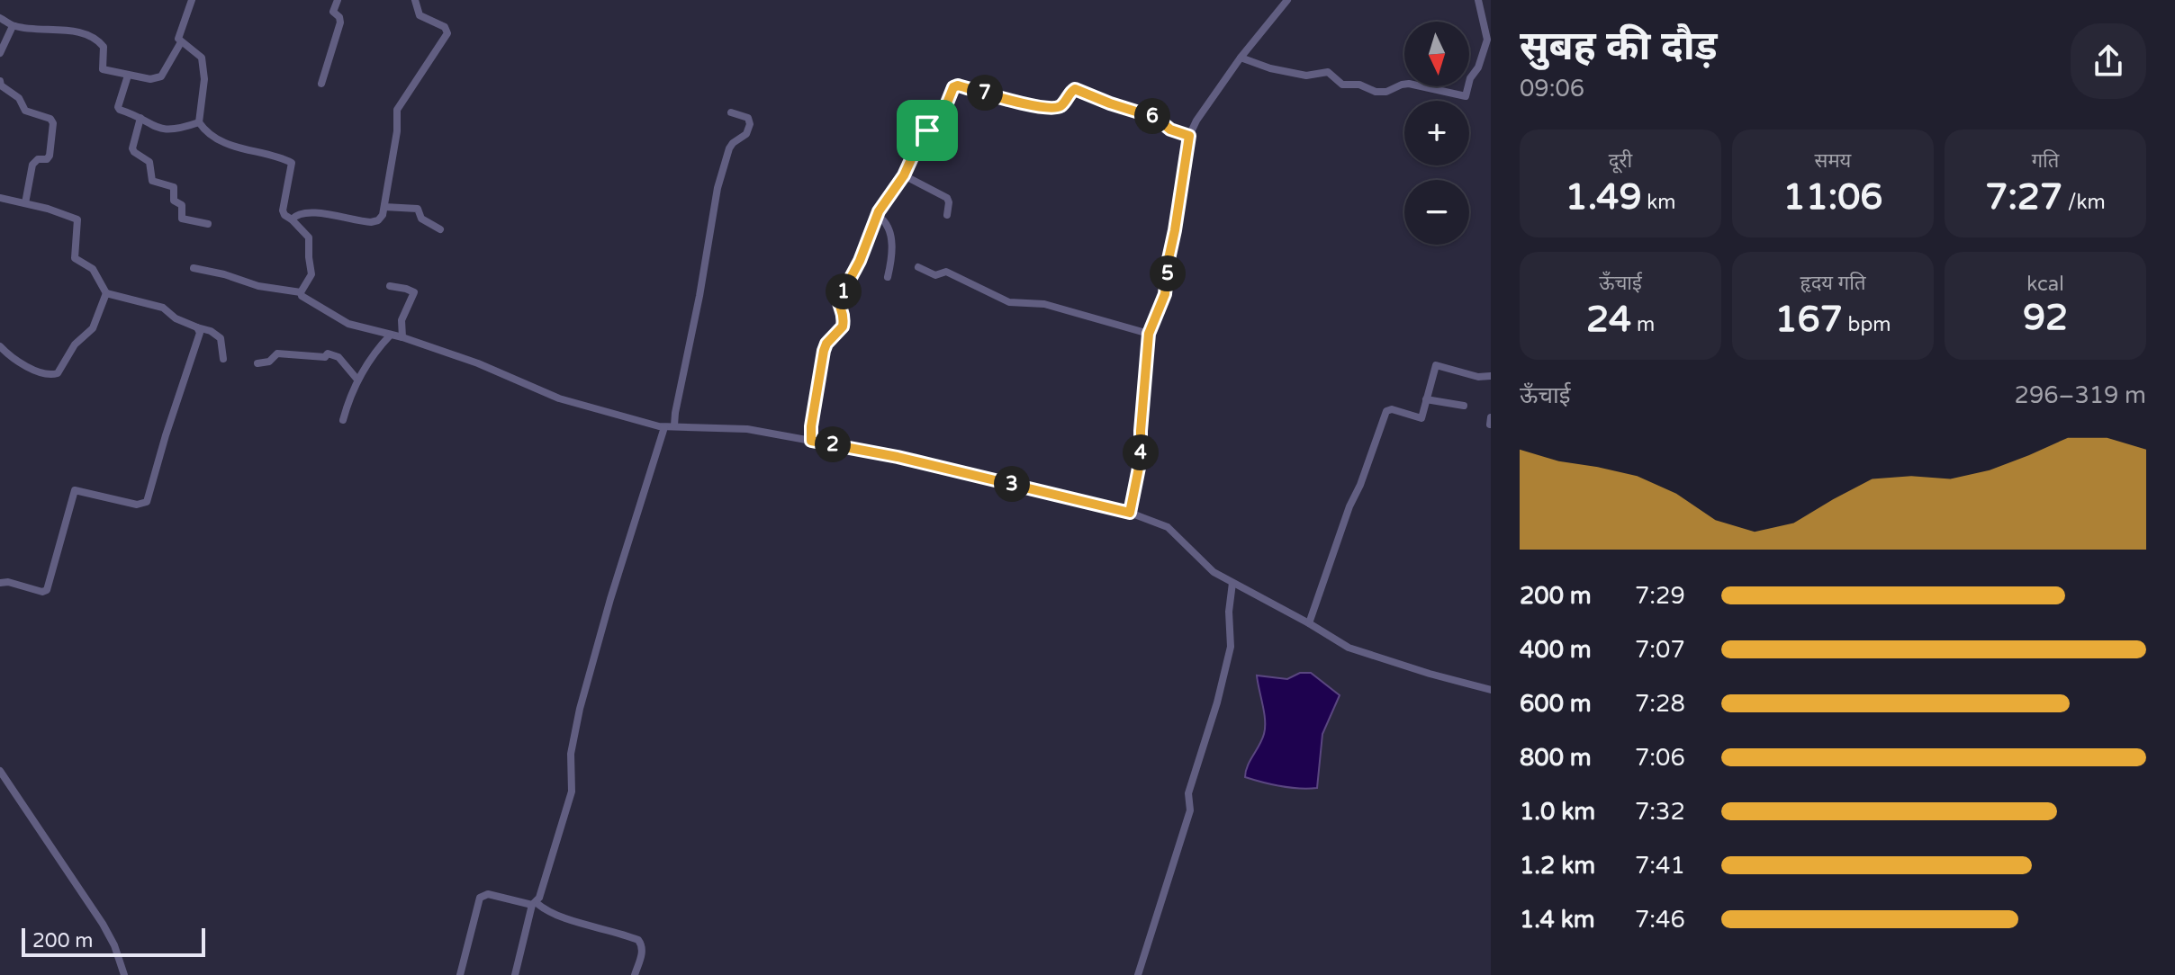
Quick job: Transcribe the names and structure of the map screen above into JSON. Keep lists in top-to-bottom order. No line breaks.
{"scale_bar":"200 m","north":"bottom","page":{"heading":["सुबह की दौड़","09:06"],"map_buttons":["+","−"],"pins":["7","6","5","1","2","4","3"],"stats":[["दूरी","1.49 km"],["समय","11:06"],["गति","7:27 /km"],["ऊँचाई","24 m"],["हृदय गति","167 bpm"],["kcal","92"]],"chart":["ऊँचाई","296–319 m"],"list":[{"name":"200 m","note":"7:29"},{"name":"400 m","note":"7:07"},{"name":"600 m","note":"7:28"},{"name":"800 m","note":"7:06"},{"name":"1.0 km","note":"7:32"},{"name":"1.2 km","note":"7:41"},{"name":"1.4 km","note":"7:46"}],"scale":"200 m"}}
